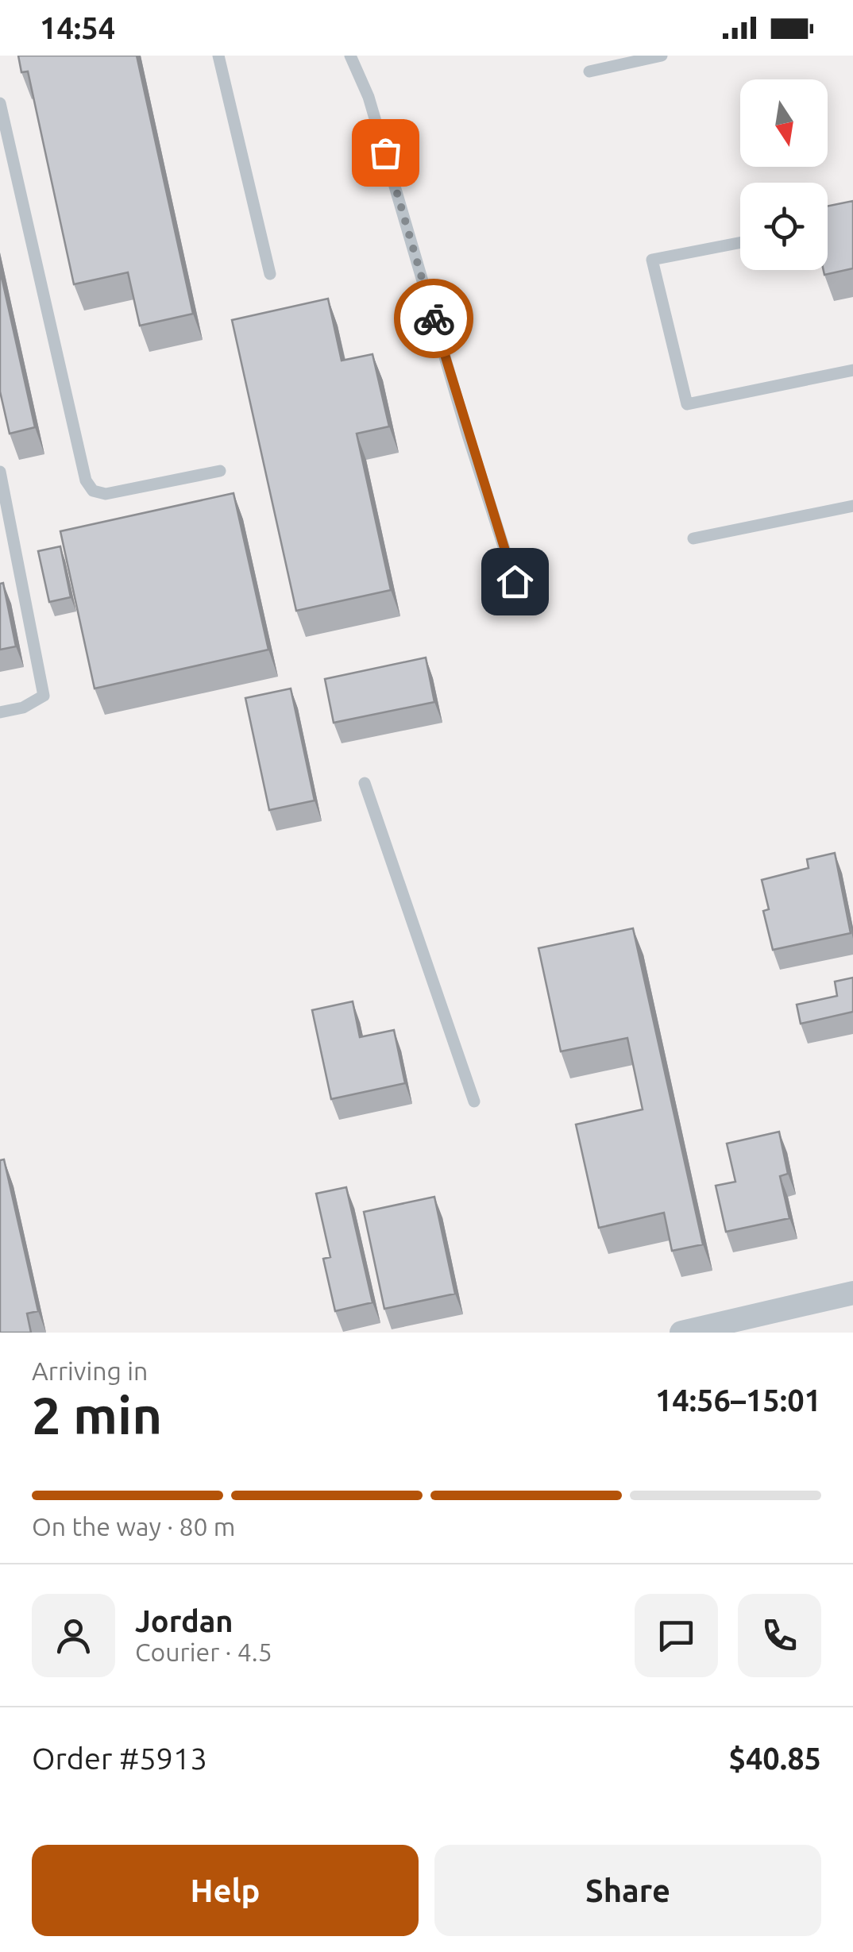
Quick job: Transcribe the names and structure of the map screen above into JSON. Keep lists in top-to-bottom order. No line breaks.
{"north":"bottom","page":{"status":"14:54","heading":["2 min","Arriving in","14:56–15:01"],"panel":["Jordan","Courier · 4.5","Order #5913","$40.85"],"bar":"On the way · 80 m","buttons":["Help","Share"]}}
